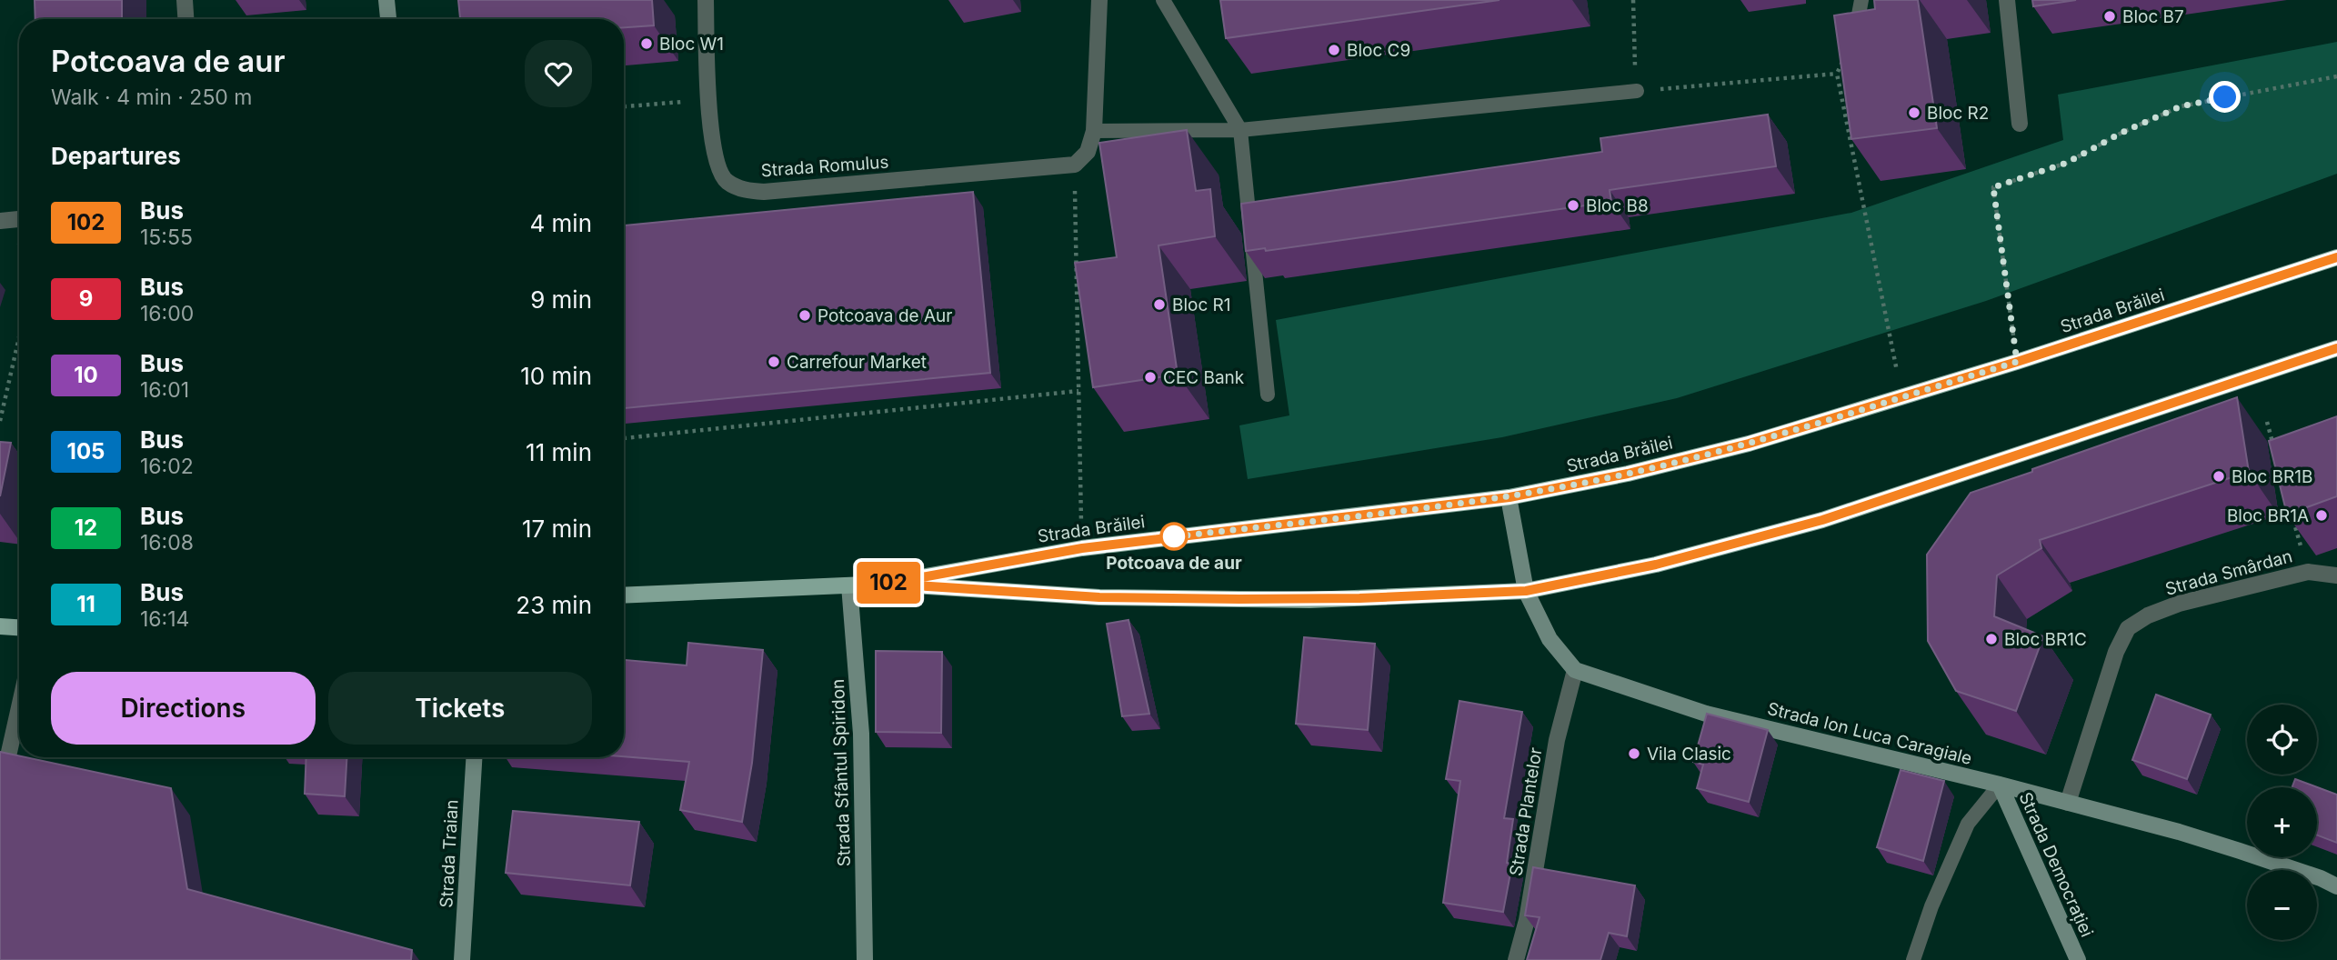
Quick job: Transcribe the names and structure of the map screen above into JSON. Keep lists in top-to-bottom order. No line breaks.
{"streets":{"main road":["Strada Brăilei"],"street":["Strada Romulus","Strada Smârdan","Strada Ion Luca Caragiale","Strada Sfântul Spiridon","Strada Plantelor","Strada Traian","Strada Democrației"]},"crossings":[["Strada Brăilei","Strada Sfântul Spiridon"],["Strada Smârdan","Strada Ion Luca Caragiale"],["Strada Ion Luca Caragiale","Strada Plantelor"],["Strada Ion Luca Caragiale","Strada Democrației"]],"places":["Bloc B7","Bloc W1","Bloc C9","Bloc R2","Bloc B8","Bloc R1","Potcoava de Aur","Carrefour Market","CEC Bank","Bloc BR1B","Bloc BR1A","Potcoava de aur","Bloc BR1C","Vila Clasic"],"lines":["bus line 102"],"page":{"on_map":"102","heading":[["Potcoava de aur","Walk · 4 min · 250 m"],"Departures"],"list":[{"mark":"102","name":"Bus","note":"15:55","value":"4 min"},{"mark":"9","name":"Bus","note":"16:00","value":"9 min"},{"mark":"10","name":"Bus","note":"16:01","value":"10 min"},{"mark":"105","name":"Bus","note":"16:02","value":"11 min"},{"mark":"12","name":"Bus","note":"16:08","value":"17 min"},{"mark":"11","name":"Bus","note":"16:14","value":"23 min"}],"buttons":["Directions","Tickets"],"map_buttons":["+","−"]}}
